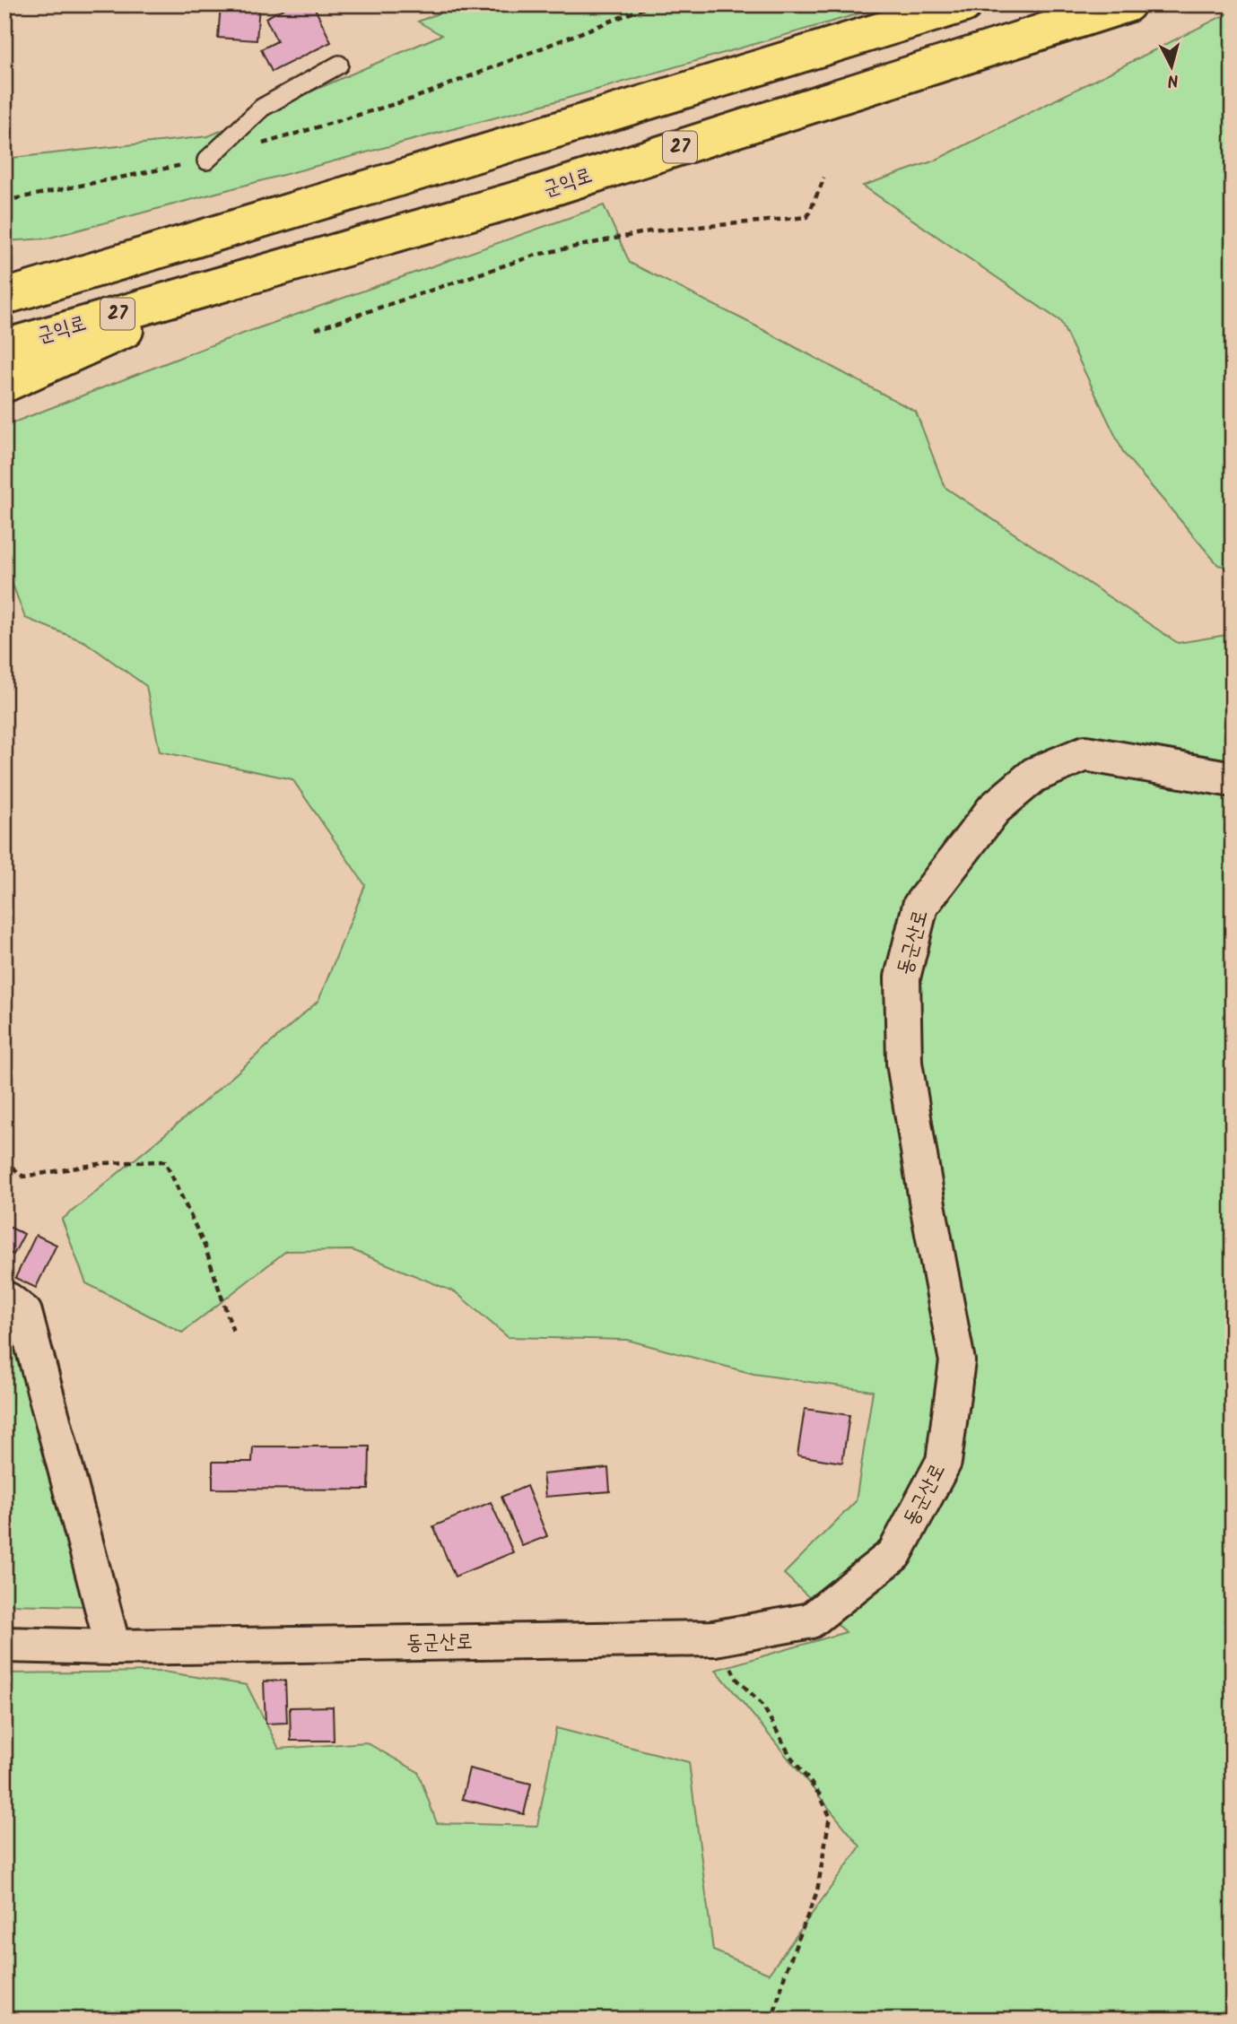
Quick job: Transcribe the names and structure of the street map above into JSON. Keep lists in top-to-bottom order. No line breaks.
{"streets":{"highway":["27","군익로"],"street":["동군산로"]},"north":"bottom"}
